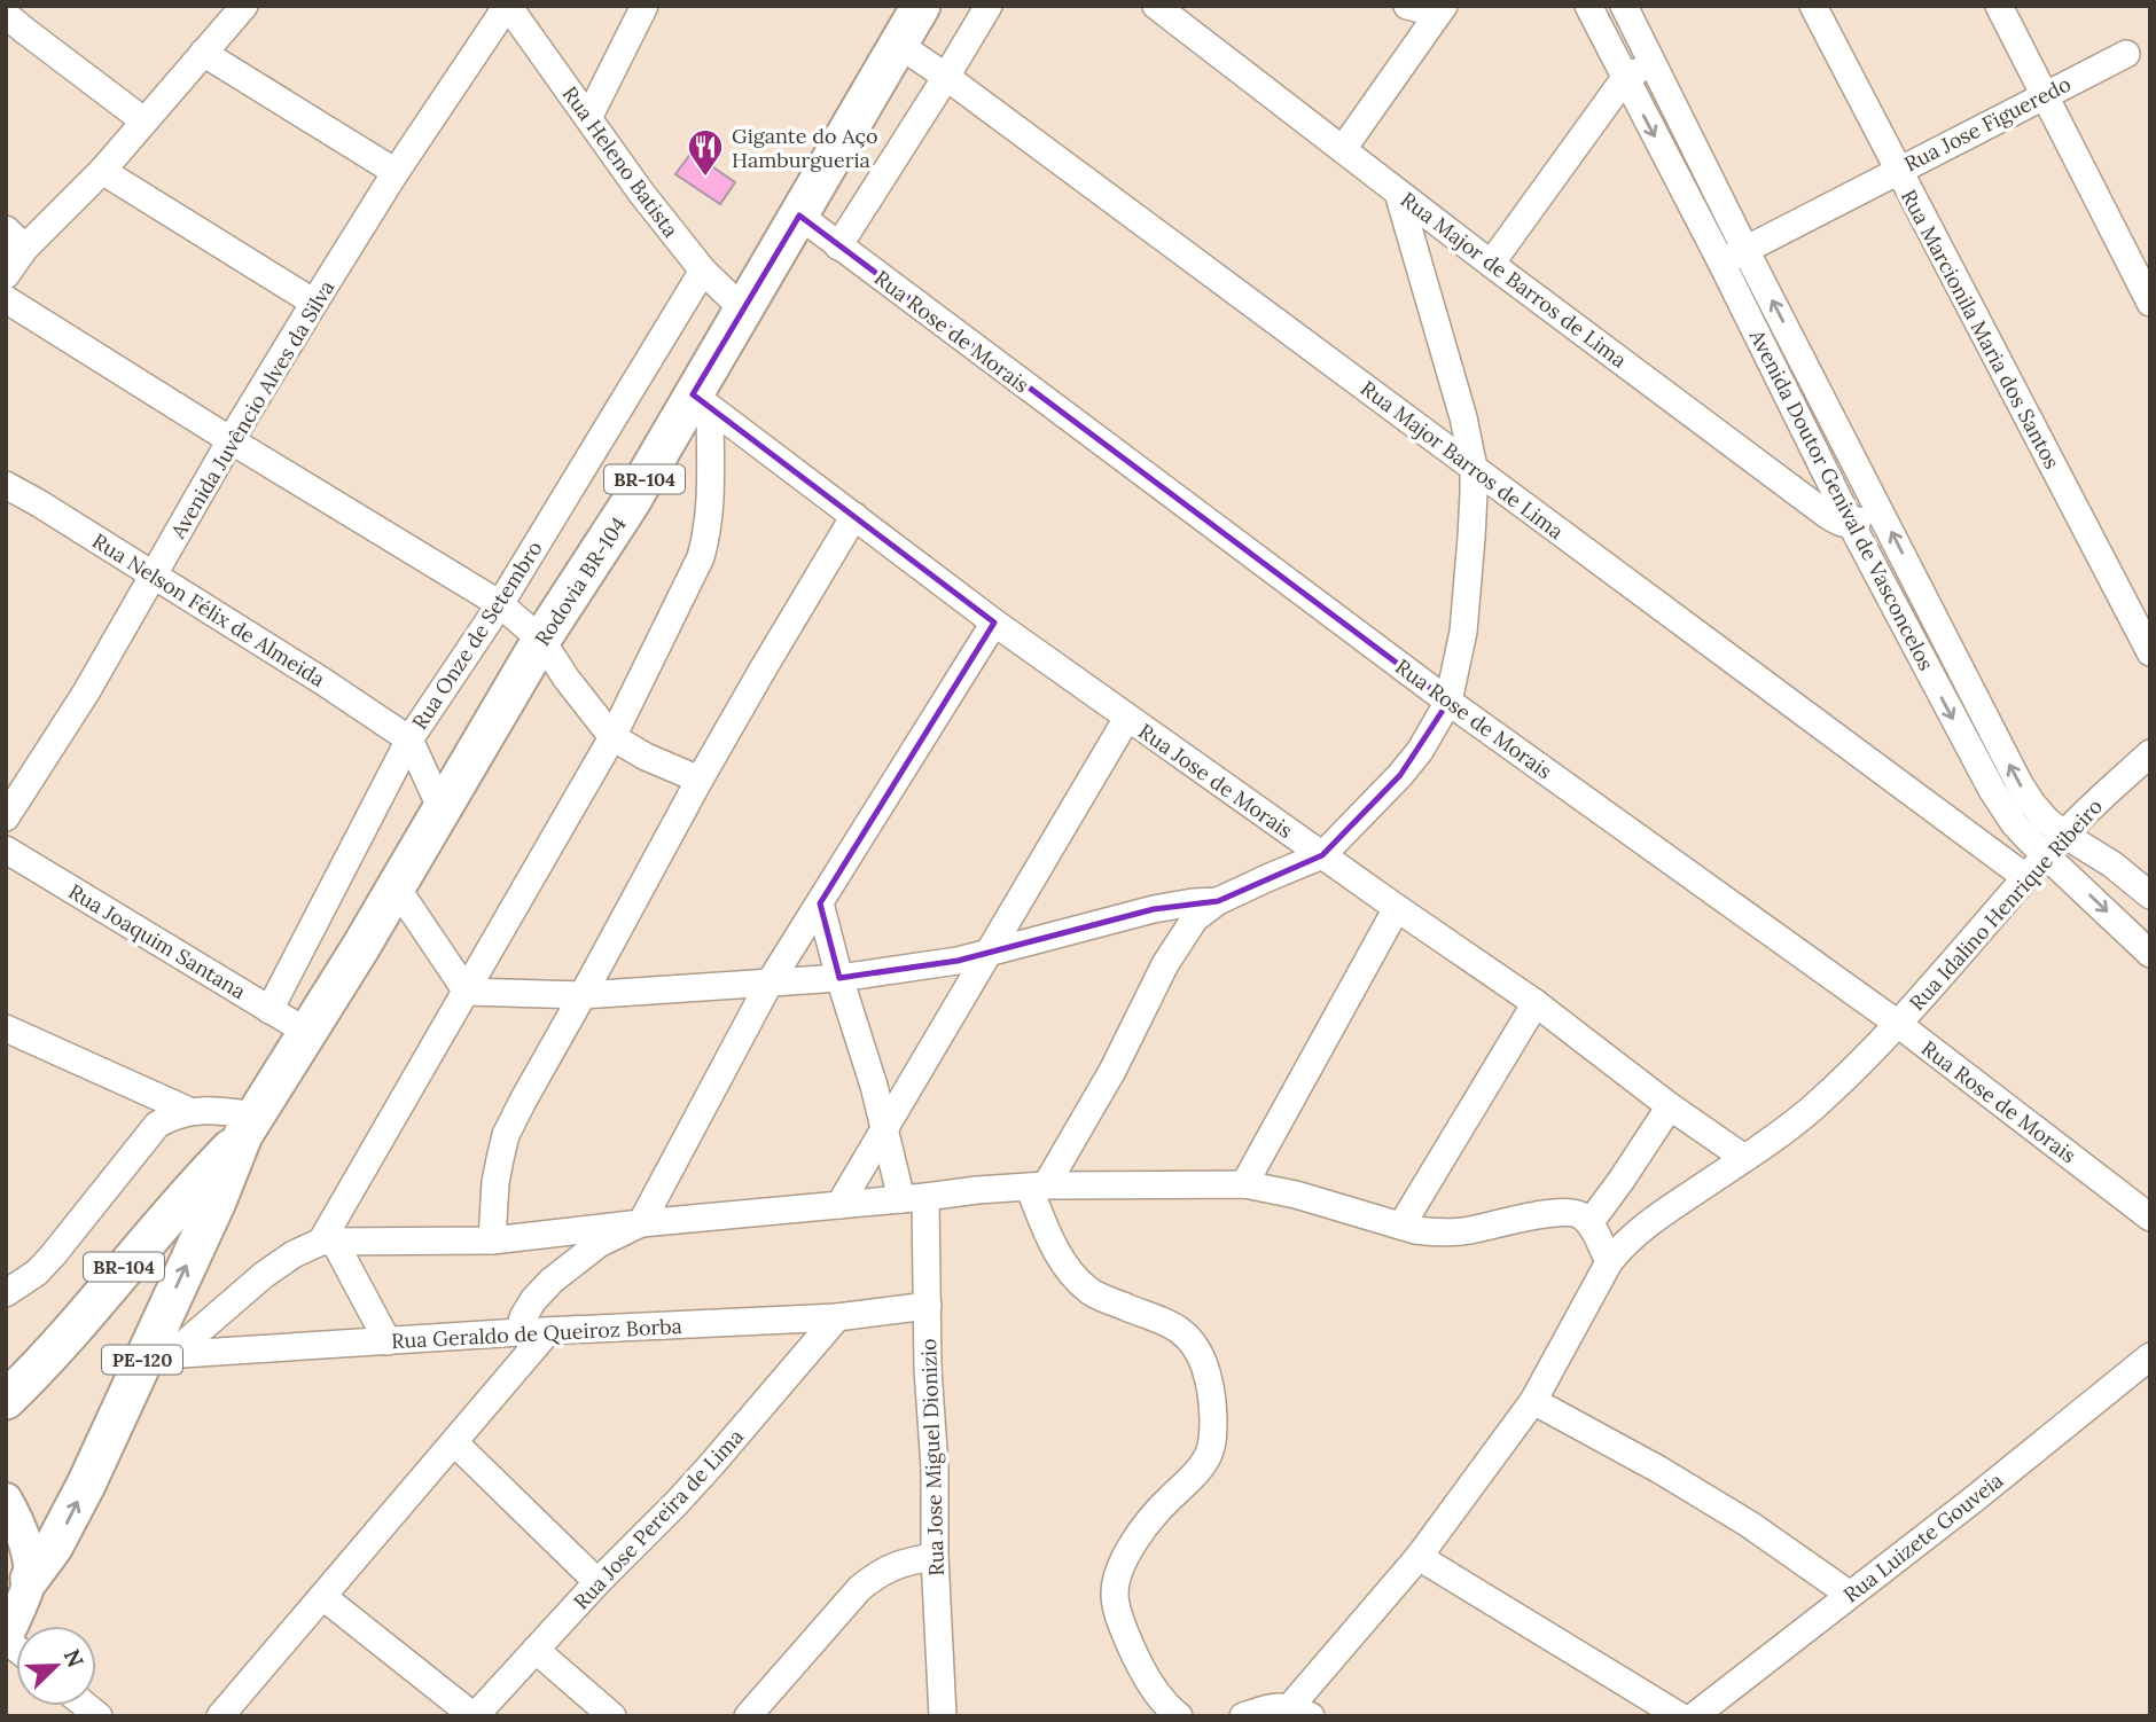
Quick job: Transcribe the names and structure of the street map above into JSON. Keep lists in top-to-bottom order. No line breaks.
{"streets":{"highway":["BR-104","Rodovia BR-104","PE-120"],"street":["Rua Jose Figueredo","Rua Heleno Batista","Rua Major de Barros de Lima","Rua Marcionila Maria dos Santos","Rua Rose de Morais","Avenida Juvêncio Alves da Silva","Rua Major Barros de Lima","Avenida Doutor Genival de Vasconcelos","Rua Nelson Félix de Almeida","Rua Onze de Setembro","Rua Jose de Morais","Rua Idalino Henrique Ribeiro","Rua Joaquim Santana","Rua Geraldo de Queiroz Borba","Rua Jose Miguel Dionizio","Rua Jose Pereira de Lima","Rua Luizete Gouveia"]},"crossings":[["Rua Jose Figueredo","Rua Marcionila Maria dos Santos"],["Rua Jose Figueredo","Avenida Doutor Genival de Vasconcelos"],["Rua Heleno Batista","Avenida Juvêncio Alves da Silva"],["Rua Heleno Batista","Rodovia BR-104"],["Rua Heleno Batista","Rua Onze de Setembro"],["Rua Major de Barros de Lima","Avenida Doutor Genival de Vasconcelos"],["Rua Rose de Morais","Rodovia BR-104"],["Rua Rose de Morais","Rua Idalino Henrique Ribeiro"],["Avenida Juvêncio Alves da Silva","Rua Nelson Félix de Almeida"],["Rua Major Barros de Lima","Rodovia BR-104"],["Rua Major Barros de Lima","Rua Idalino Henrique Ribeiro"],["BR-104","Rodovia BR-104"],["BR-104","Rua Joaquim Santana"],["BR-104","PE-120"],["Avenida Doutor Genival de Vasconcelos","Rua Idalino Henrique Ribeiro"],["Rodovia BR-104","Rua Jose de Morais"],["Rodovia BR-104","Rua Joaquim Santana"],["Rua Nelson Félix de Almeida","Rua Onze de Setembro"],["Rua Onze de Setembro","Rua Joaquim Santana"],["Rua Jose de Morais","Rua Idalino Henrique Ribeiro"],["Rua Geraldo de Queiroz Borba","PE-120"],["Rua Geraldo de Queiroz Borba","Rua Jose Miguel Dionizio"],["Rua Geraldo de Queiroz Borba","Rua Jose Pereira de Lima"]],"places":{"restaurant":["Gigante do Aço Hamburgueria"]},"north":"top right"}
